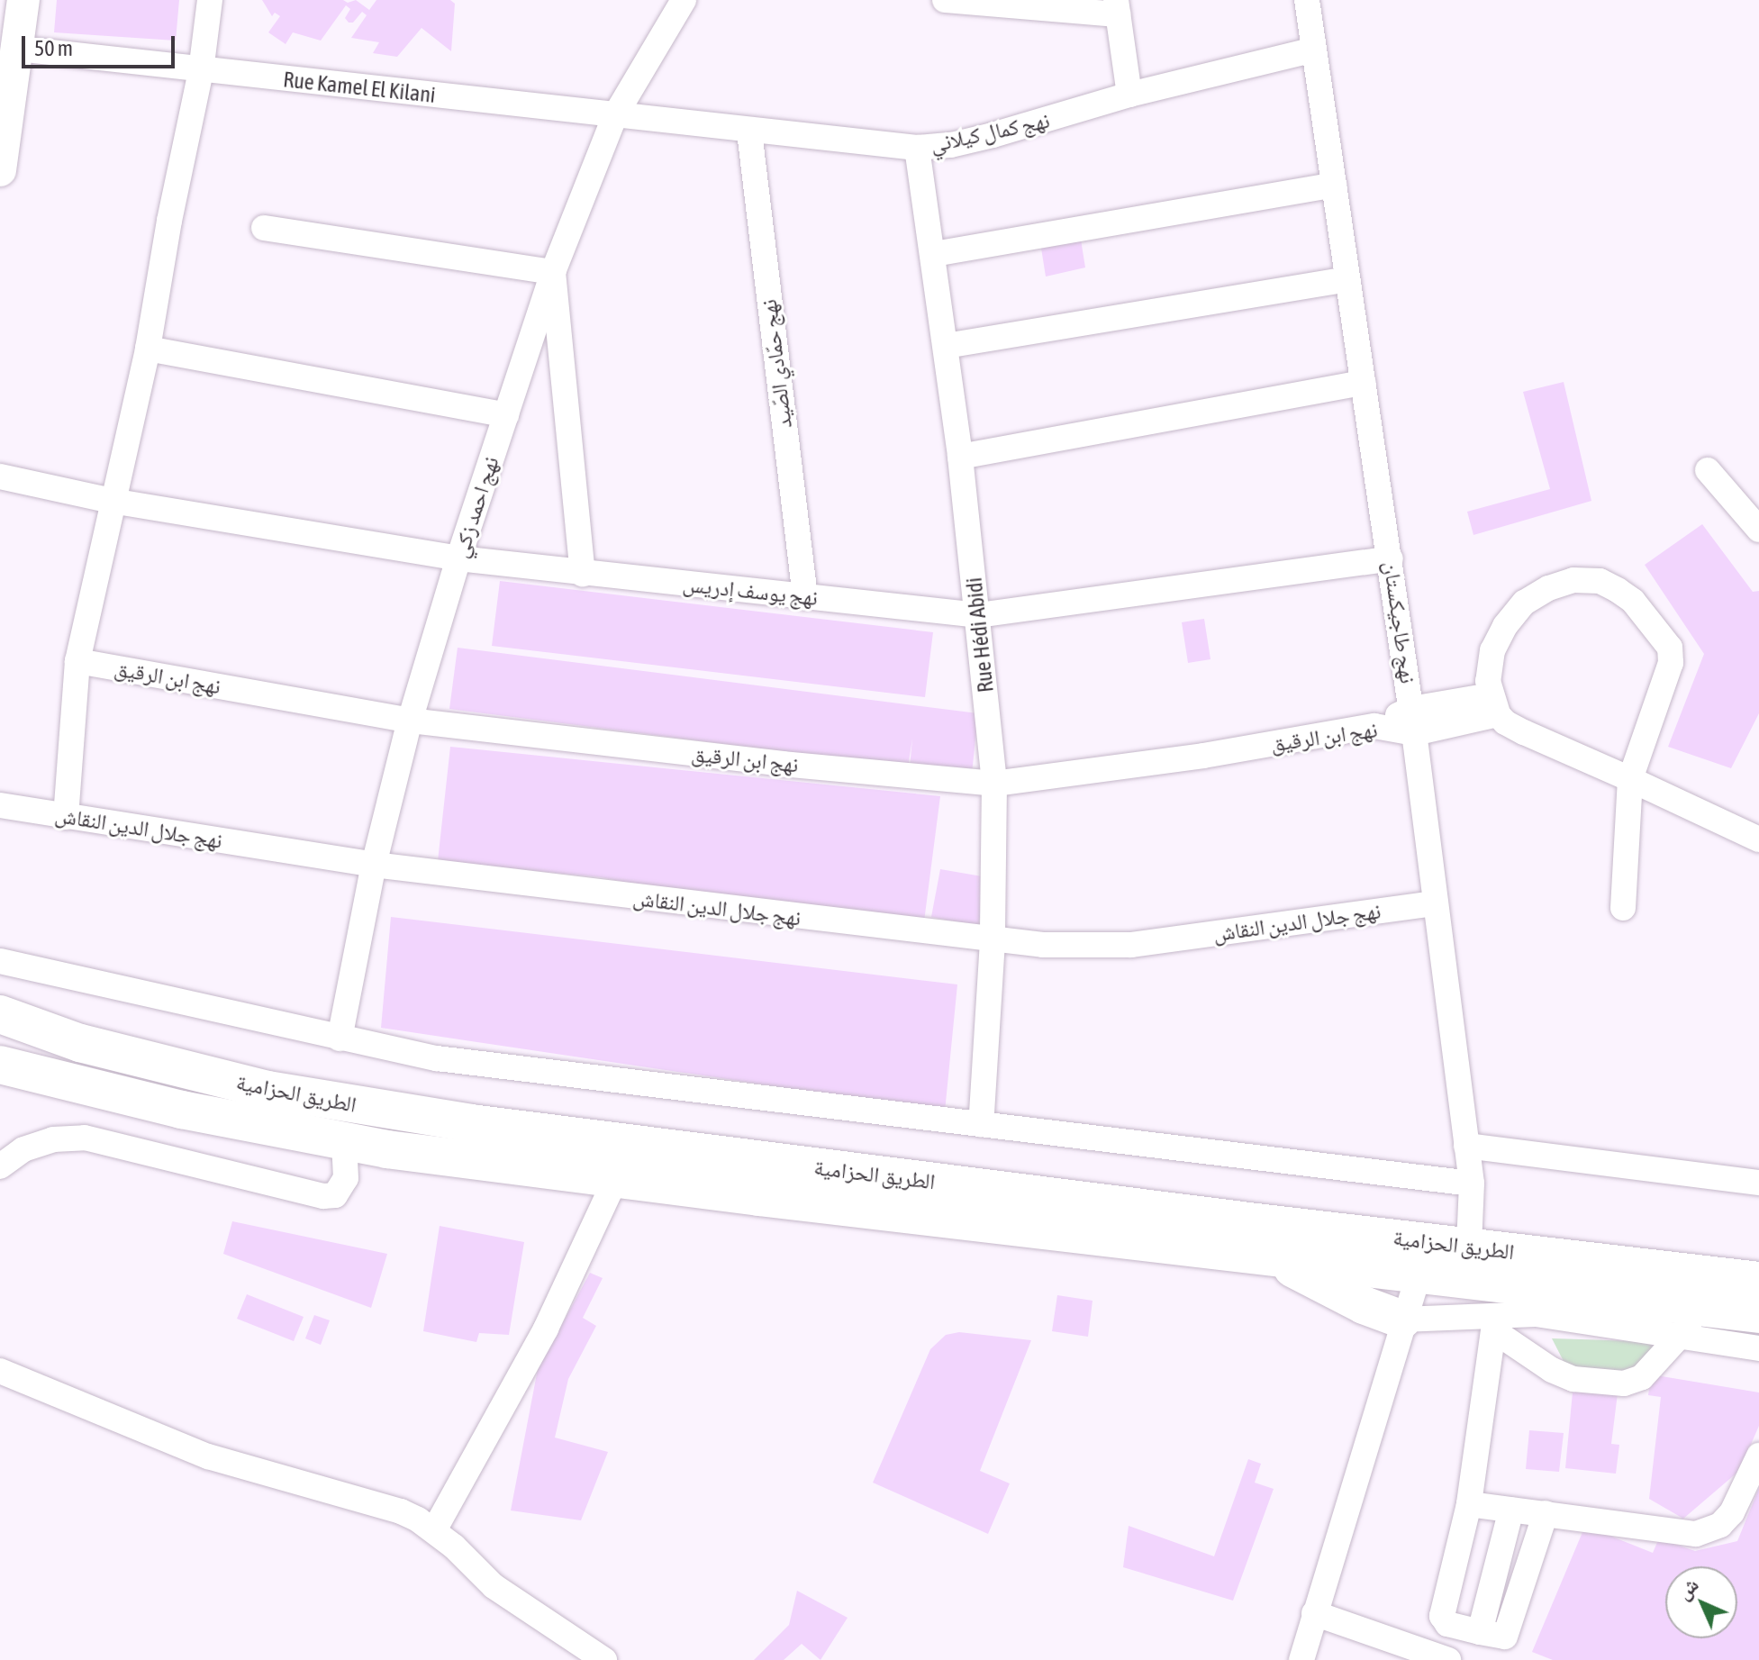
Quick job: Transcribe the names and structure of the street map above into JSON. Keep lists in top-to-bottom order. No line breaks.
{"streets":{"highway":["الطريق الحزامية"],"street":["Rue Kamel El Kilani","نهج كمال كيلاني","نهج حمّادي الصّيد","نهج احمد زكي","نهج يوسف إدريس","نهج طاجيكستان","Rue Hédi Abidi","نهج ابن الرقيق","نهج جلال الدين النقاش"]},"crossings":[["Rue Kamel El Kilani","نهج كمال كيلاني"],["Rue Kamel El Kilani","نهج احمد زكي"],["نهج كمال كيلاني","نهج حمّادي الصّيد"],["نهج كمال كيلاني","نهج احمد زكي"],["نهج كمال كيلاني","نهج طاجيكستان"],["نهج كمال كيلاني","Rue Hédi Abidi"],["نهج حمّادي الصّيد","نهج يوسف إدريس"],["نهج احمد زكي","نهج يوسف إدريس"],["نهج احمد زكي","نهج ابن الرقيق"],["نهج احمد زكي","نهج جلال الدين النقاش"],["نهج يوسف إدريس","نهج طاجيكستان"],["نهج يوسف إدريس","Rue Hédi Abidi"],["نهج طاجيكستان","نهج ابن الرقيق"],["نهج طاجيكستان","نهج جلال الدين النقاش"],["نهج طاجيكستان","الطريق الحزامية"],["Rue Hédi Abidi","نهج ابن الرقيق"],["Rue Hédi Abidi","نهج جلال الدين النقاش"]],"scale_bar":"50 m","north":"top left"}
